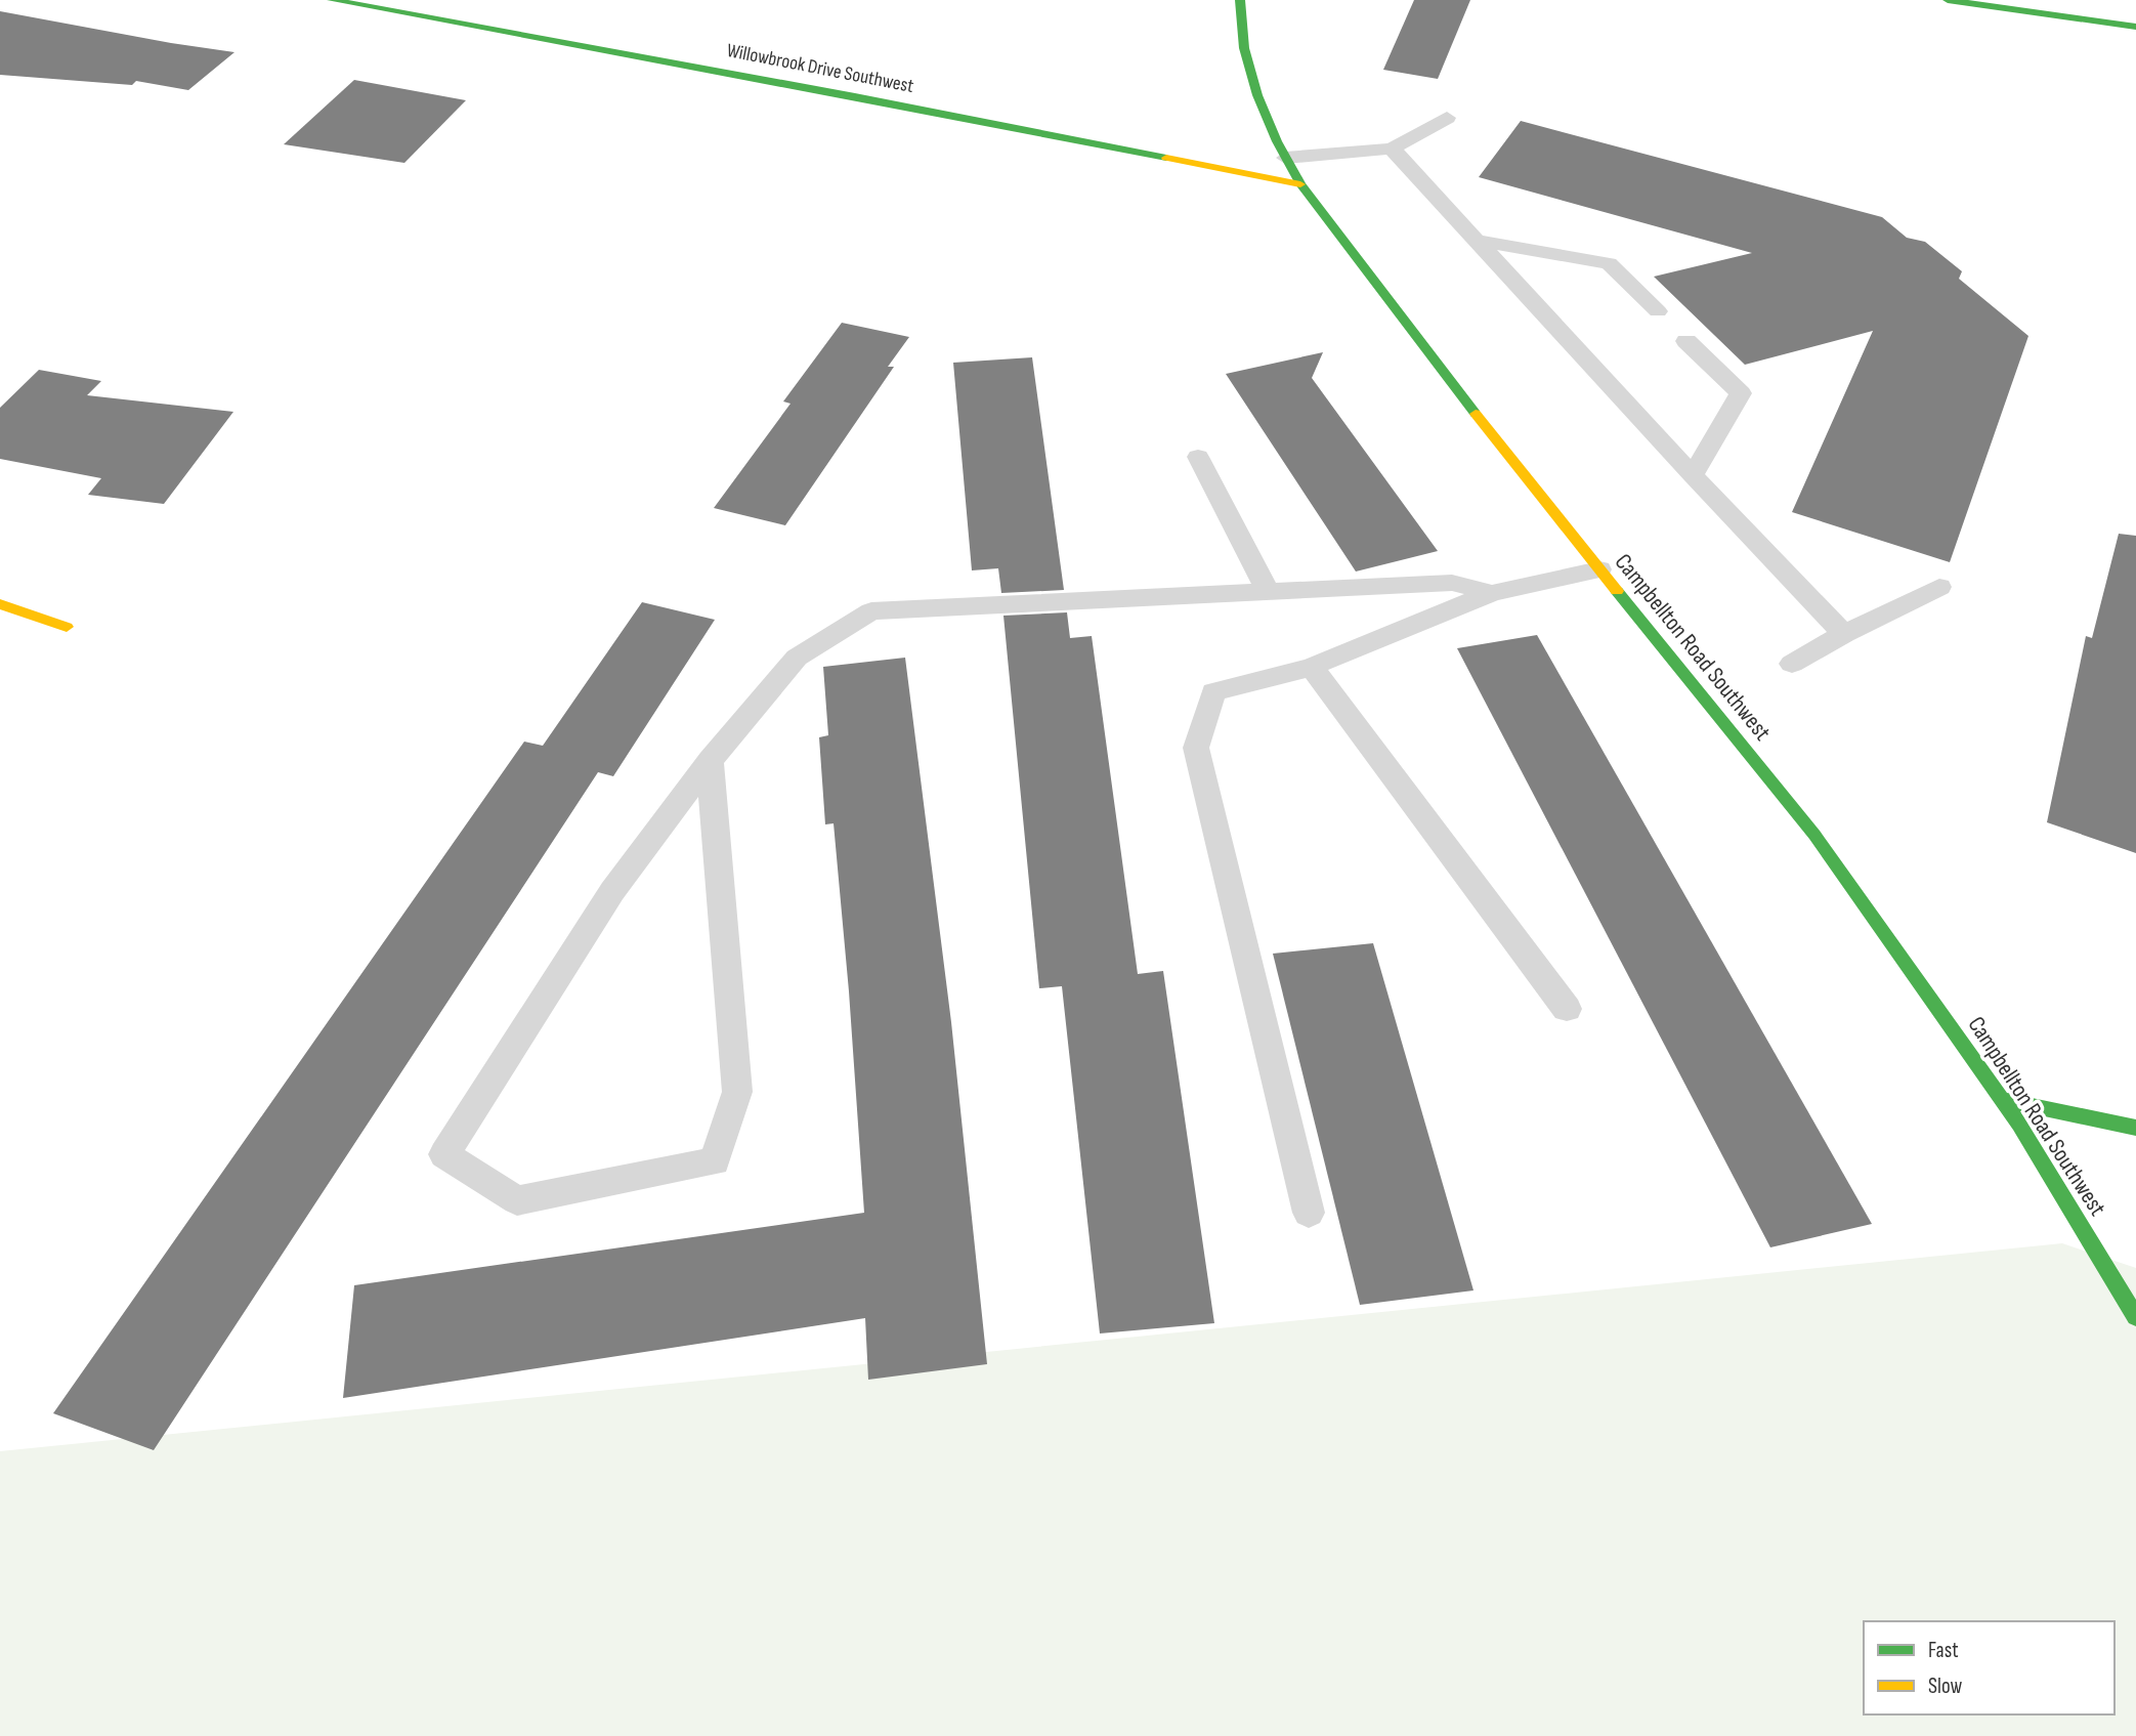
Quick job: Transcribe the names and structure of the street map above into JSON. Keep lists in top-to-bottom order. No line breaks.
{"streets":{"main road":["Willowbrook Drive Southwest","Campbellton Road Southwest"]},"crossings":[["Willowbrook Drive Southwest","Campbellton Road Southwest"]],"legend":["Fast","Slow"]}
